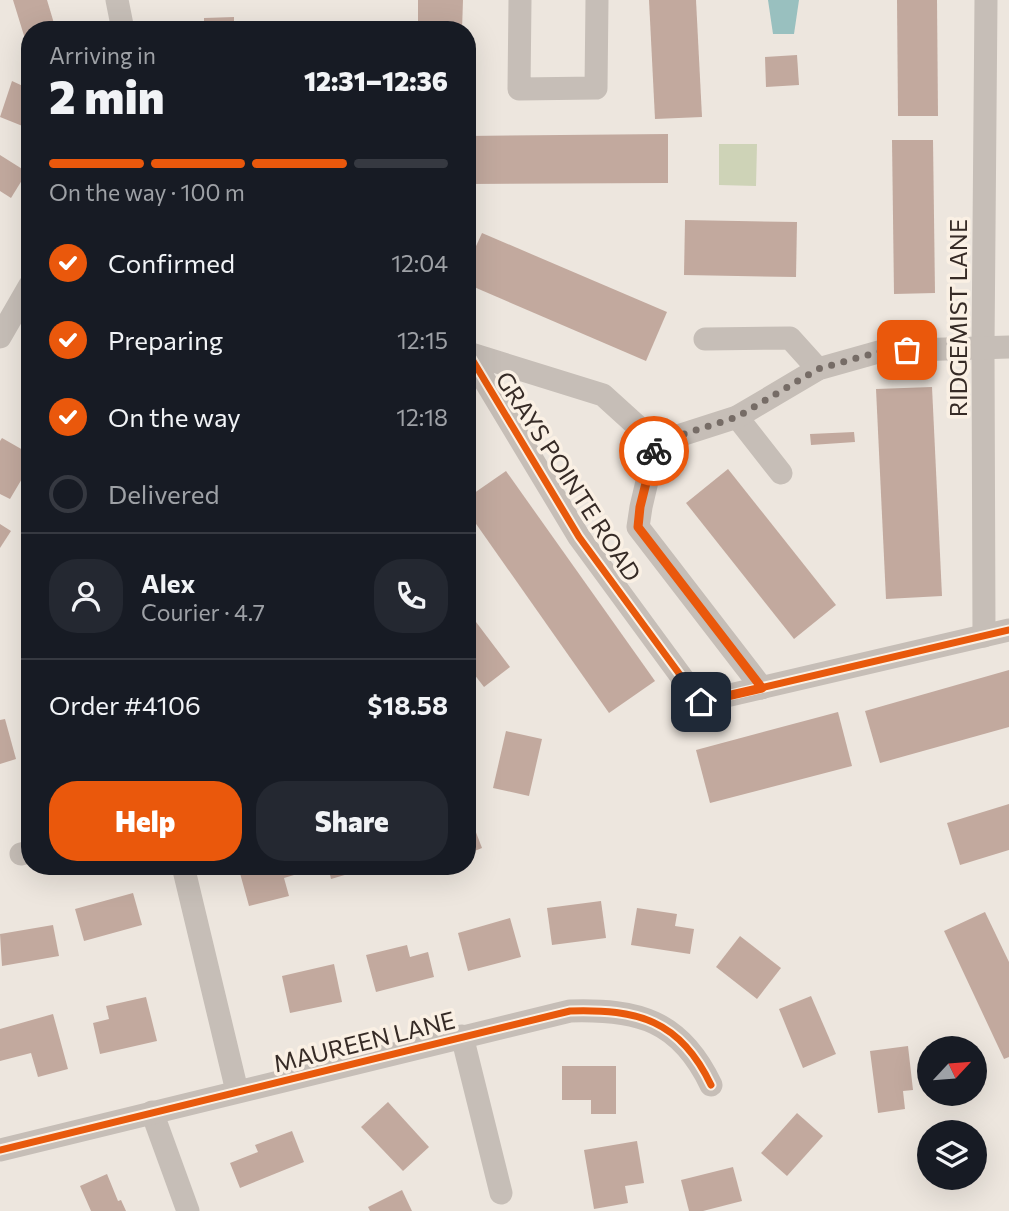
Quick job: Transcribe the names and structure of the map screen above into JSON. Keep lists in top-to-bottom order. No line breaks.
{"streets":{"street":["RIDGEMIST LANE","GRAYS POINTE ROAD","MAUREEN LANE"]},"crossings":[["RIDGEMIST LANE","GRAYS POINTE ROAD"]],"north":"top right","page":{"heading":["2 min","Arriving in","12:31–12:36"],"panel":["Alex","Courier · 4.7","Order #4106","$18.58"],"bar":"On the way · 100 m","list":[["Confirmed","12:04"],["Preparing","12:15"],["On the way","12:18"],"Delivered"],"buttons":["Help","Share"]}}
